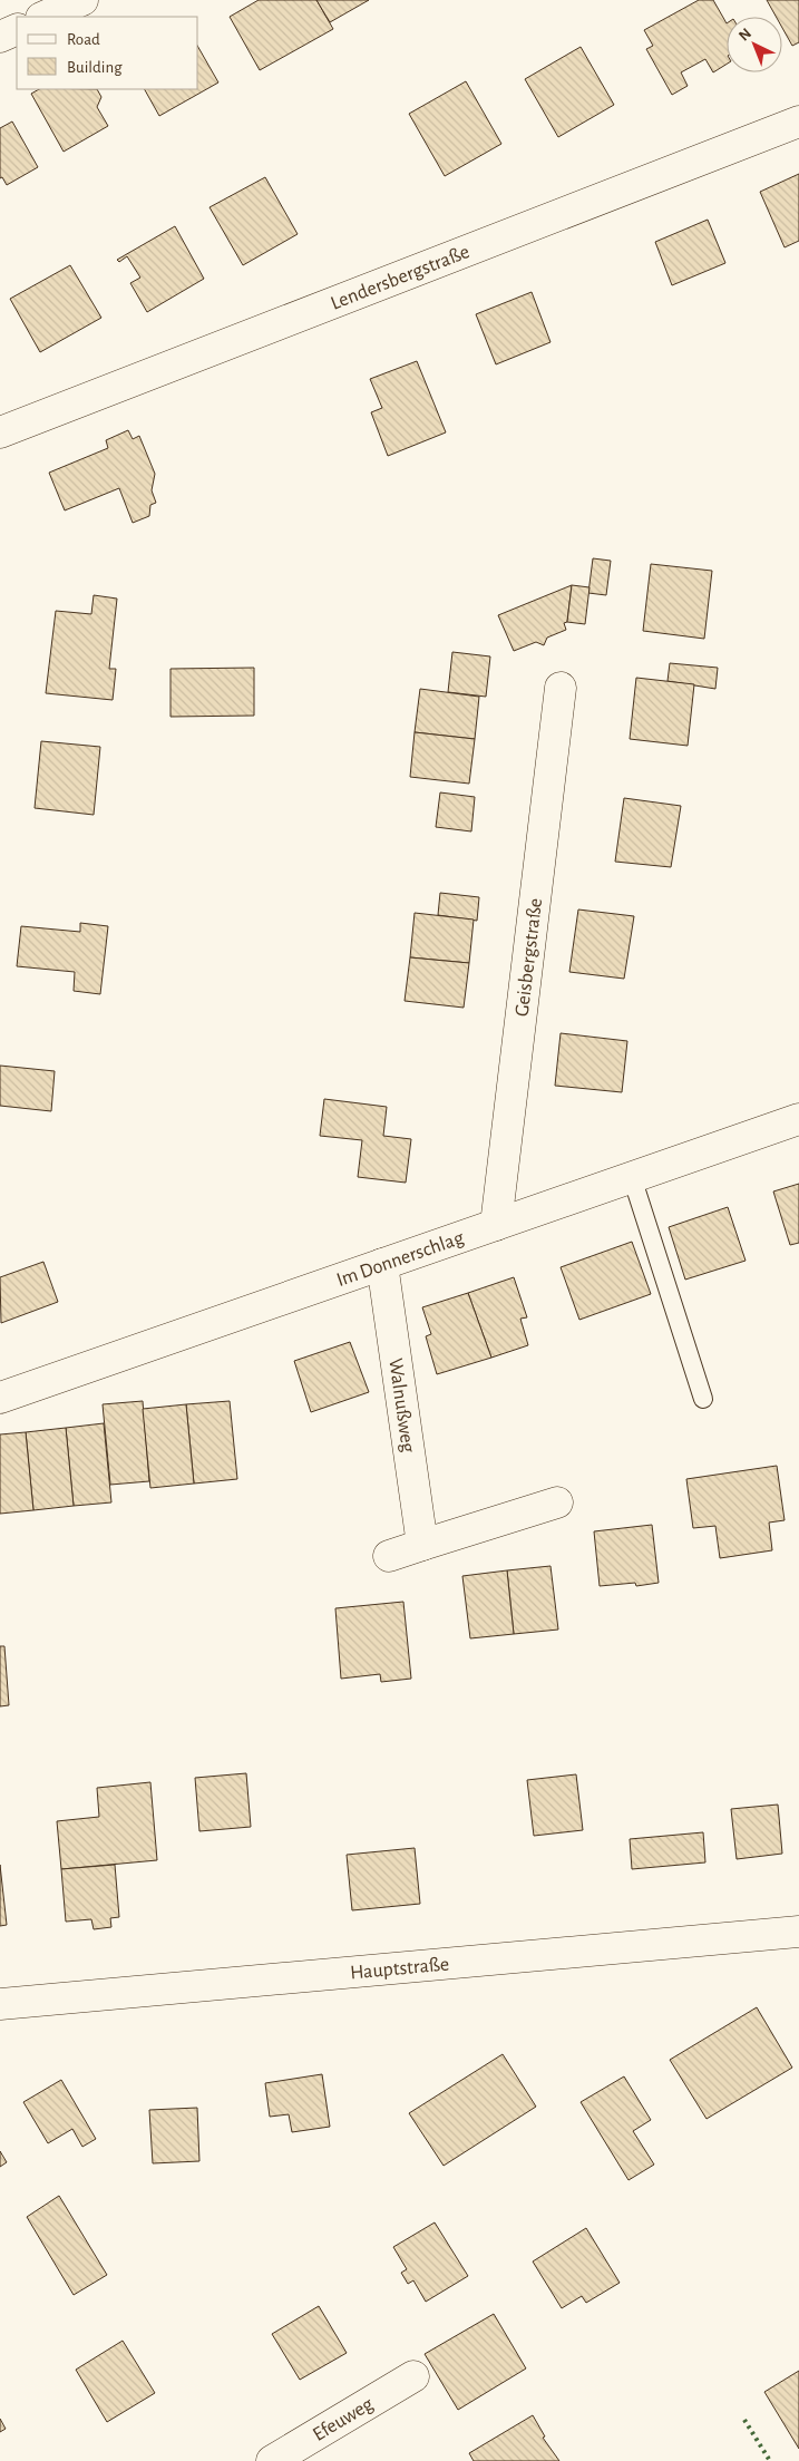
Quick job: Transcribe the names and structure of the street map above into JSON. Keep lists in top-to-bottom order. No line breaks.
{"streets":{"street":["Lendersbergstraße","Geisbergstraße","Im Donnerschlag","Walnußweg","Hauptstraße","Efeuweg"]},"crossings":[["Geisbergstraße","Im Donnerschlag"],["Im Donnerschlag","Walnußweg"]],"legend":["Road","Building"],"north":"top left"}
